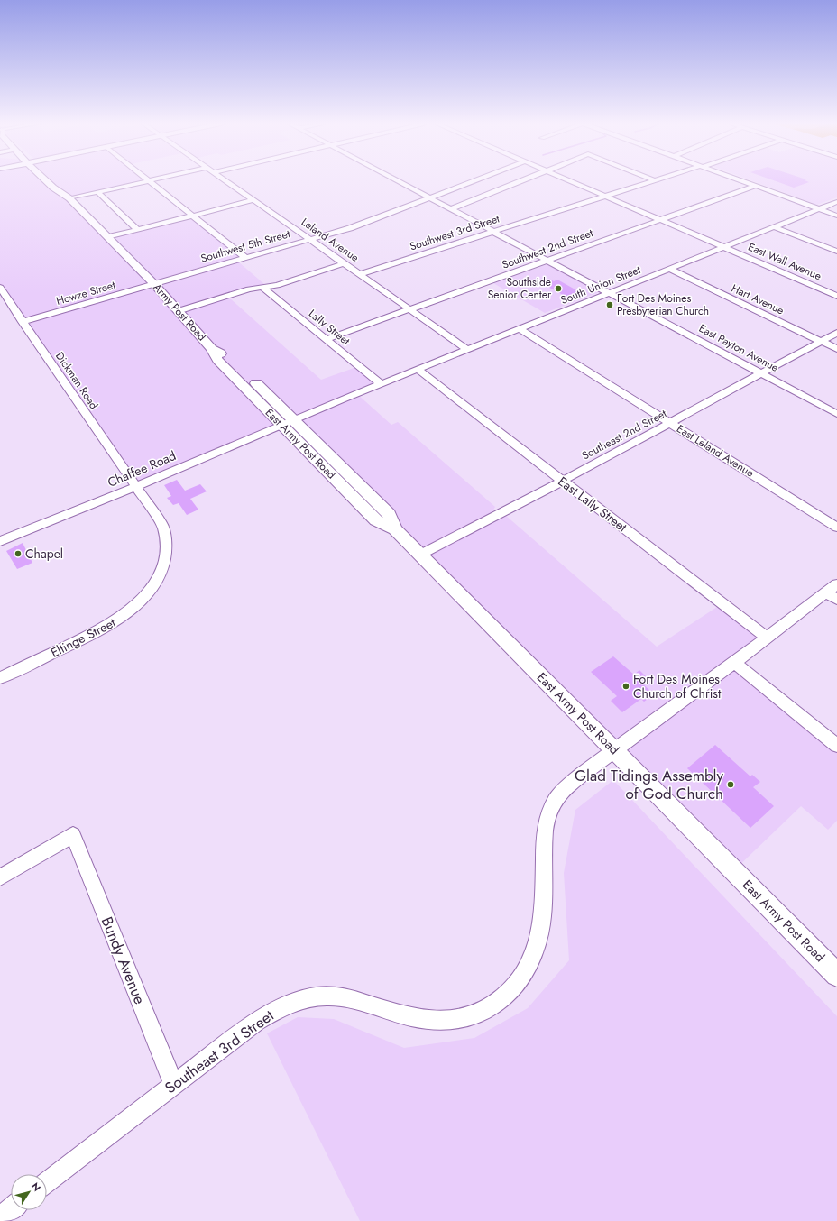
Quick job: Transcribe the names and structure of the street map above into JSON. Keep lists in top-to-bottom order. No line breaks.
{"streets":{"main road":["Army Post Road","East Army Post Road"],"street":["Southwest 3rd Street","Leland Avenue","Southwest 5th Street","Southwest 2nd Street","East Wall Avenue","South Union Street","Howze Street","Hart Avenue","Lally Street","East Payton Avenue","Dickman Road","Southeast 2nd Street","East Leland Avenue","Chaffee Road","East Lally Street","Eltinge Street","Bundy Avenue","Southeast 3rd Street"]},"crossings":[["Southwest 3rd Street","Leland Avenue"],["Southwest 3rd Street","East Wall Avenue"],["Southwest 3rd Street","East Payton Avenue"],["Leland Avenue","Southwest 5th Street"],["Leland Avenue","Southwest 2nd Street"],["Leland Avenue","South Union Street"],["Southwest 5th Street","Howze Street"],["Southwest 5th Street","Army Post Road"],["Southwest 5th Street","East Payton Avenue"],["Southwest 2nd Street","East Wall Avenue"],["Southwest 2nd Street","Lally Street"],["Southwest 2nd Street","East Payton Avenue"],["East Wall Avenue","South Union Street"],["South Union Street","Hart Avenue"],["South Union Street","Lally Street"],["South Union Street","East Payton Avenue"],["South Union Street","East Army Post Road"],["South Union Street","East Leland Avenue"],["South Union Street","Chaffee Road"],["South Union Street","East Lally Street"],["Howze Street","Army Post Road"],["Howze Street","Dickman Road"],["Hart Avenue","Southeast 2nd Street"],["Army Post Road","East Army Post Road"],["East Payton Avenue","Southeast 2nd Street"],["Dickman Road","Chaffee Road"],["Dickman Road","Eltinge Street"],["Southeast 2nd Street","East Army Post Road"],["Southeast 2nd Street","East Leland Avenue"],["Southeast 2nd Street","East Lally Street"],["East Army Post Road","Chaffee Road"],["East Army Post Road","Southeast 3rd Street"],["Chaffee Road","Eltinge Street"],["East Lally Street","Southeast 3rd Street"],["Bundy Avenue","Southeast 3rd Street"]],"places":["Southside Senior Center","Fort Des Moines Presbyterian Church","Chapel","Fort Des Moines Church of Christ","Glad Tidings Assembly of God Church"],"north":"top right"}
